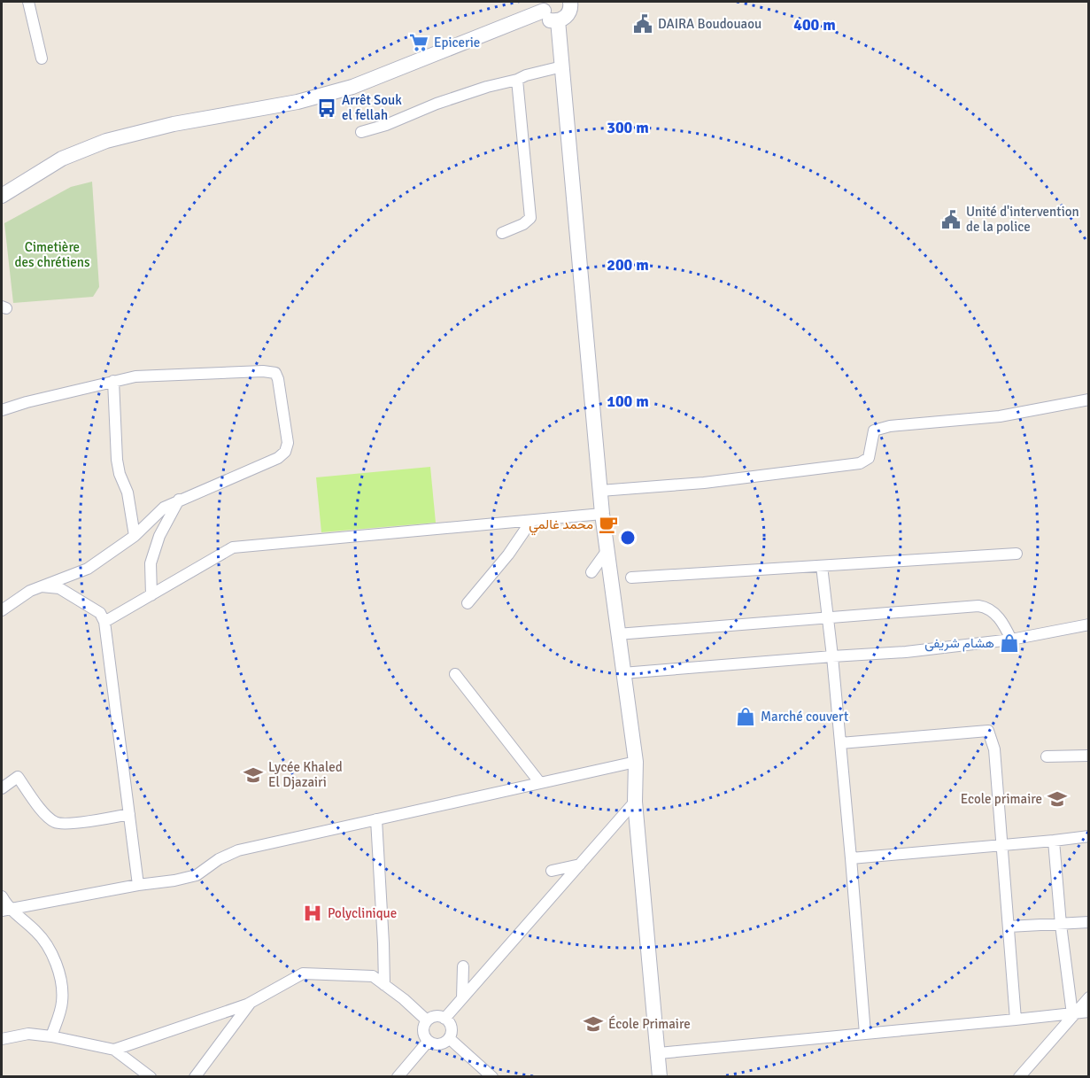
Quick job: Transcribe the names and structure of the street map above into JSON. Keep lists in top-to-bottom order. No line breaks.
{"parks":["Cimetière des chrétiens"],"places":{"public building":["DAIRA Boudouaou","Unité d'intervention de la police"],"supermarket":["Epicerie"],"bus stop":["Arrêt Souk el fellah"],"cafe":["محمد غالمي"],"shop":["هشام شريفى","Marché couvert"],"school or university":["Lycée Khaled El Djazairi","Ecole primaire","École Primaire"],"hospital":["Polyclinique"]},"rings":["400 m","300 m","200 m","100 m"]}
